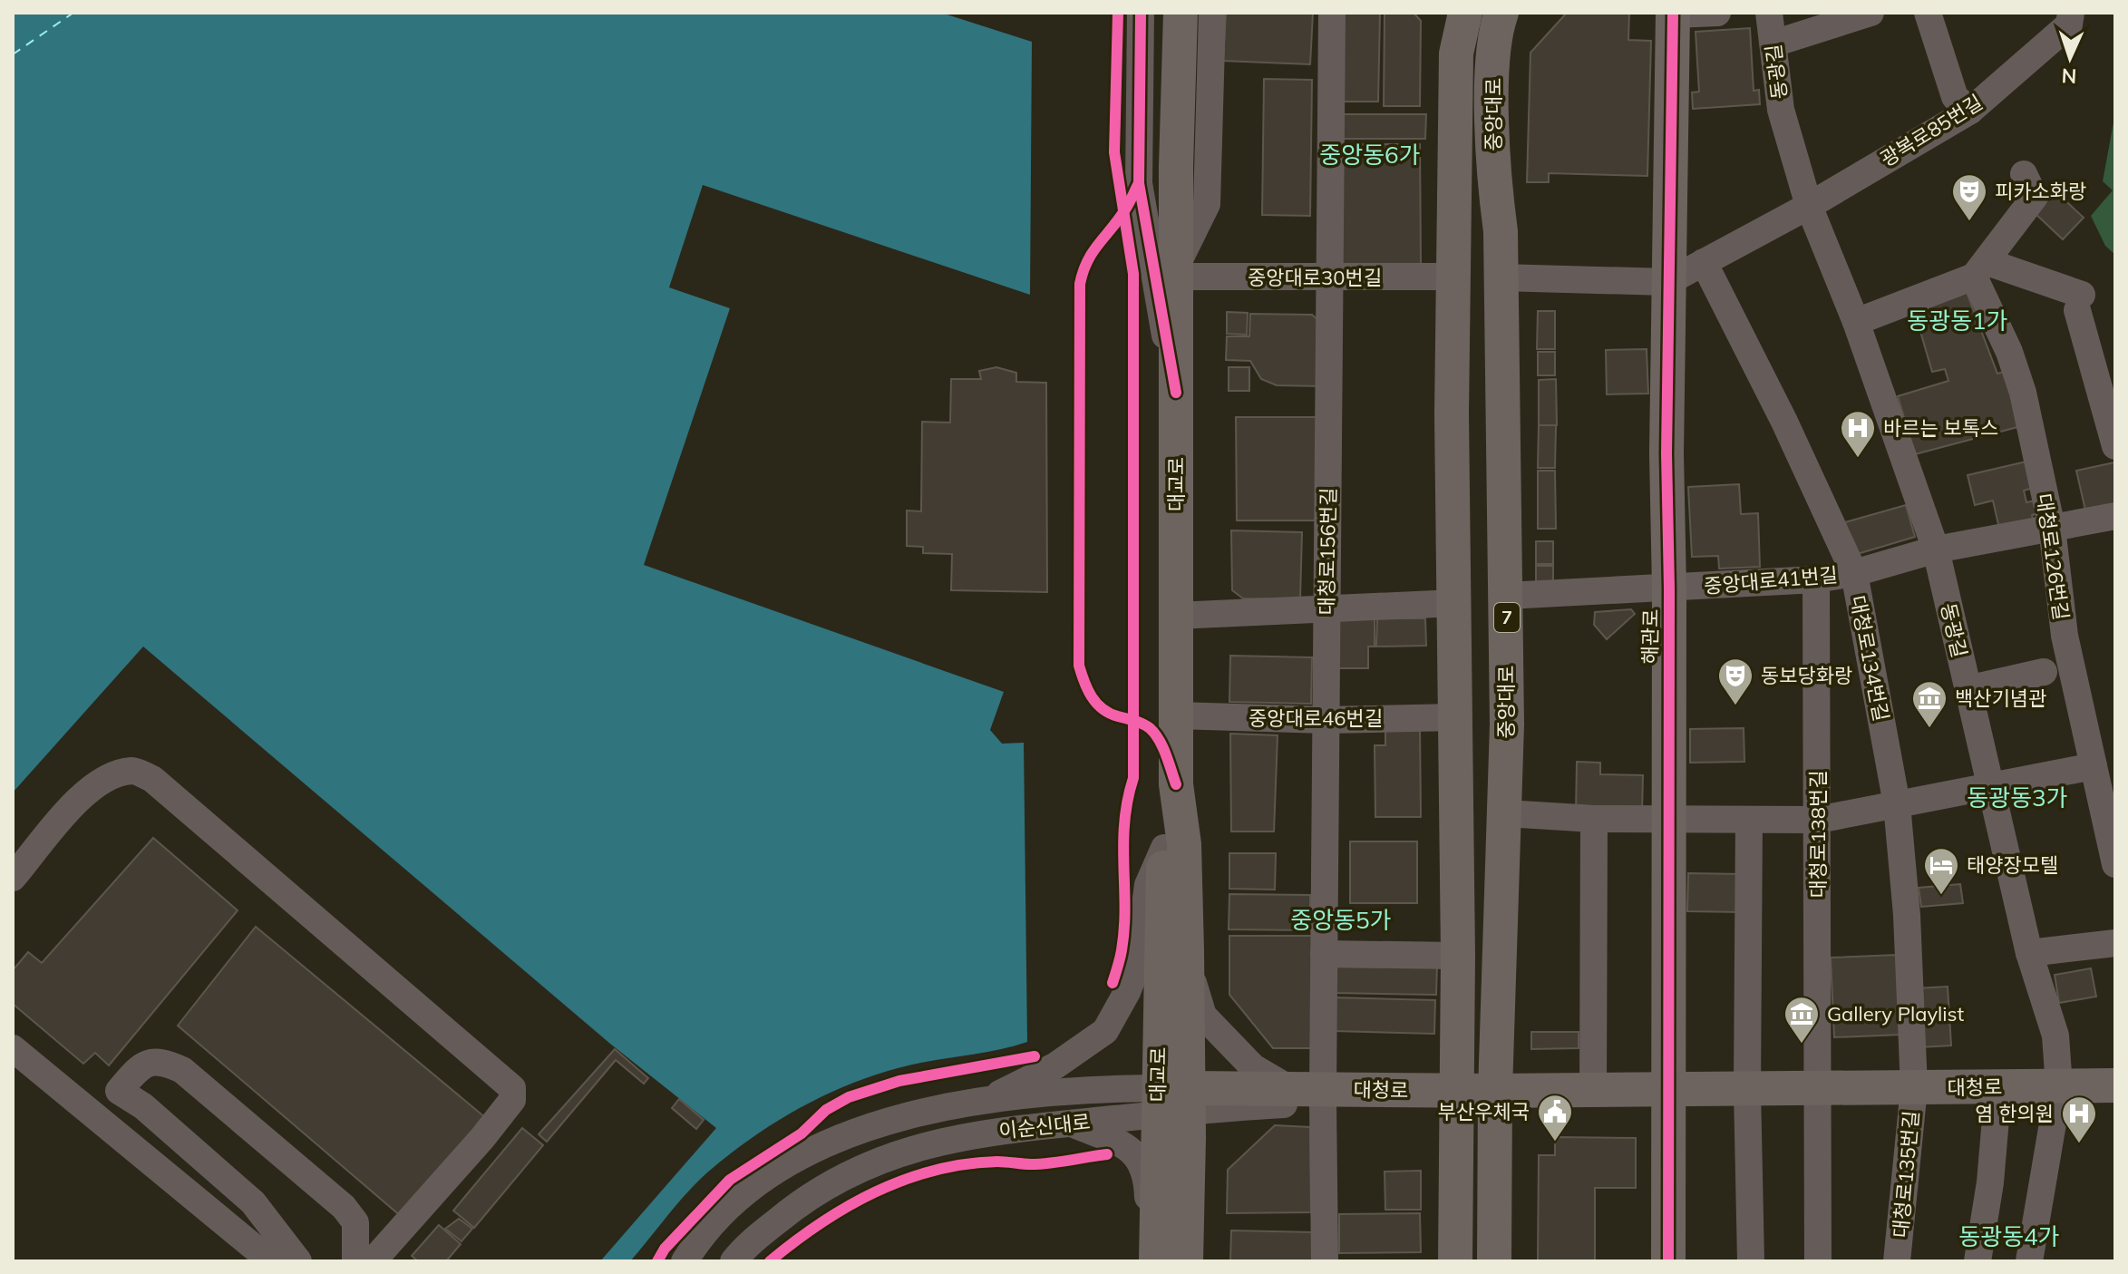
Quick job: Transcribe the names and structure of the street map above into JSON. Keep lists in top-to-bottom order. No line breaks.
{"streets":{"main road":["중앙대로","대교로","7","해관로","대청로"],"street":["동광길","광복로85번길","중앙대로30번길","대청로156번길","대청로126번길","중앙대로41번길","대청로134번길","중앙대로46번길","대청로138번길","이순신대로","대청로135번길"]},"crossings":[["동광길","광복로85번길"],["동광길","중앙대로41번길"],["동광길","대청로"],["중앙대로","중앙대로30번길"],["중앙대로","중앙대로41번길"],["중앙대로","중앙대로46번길"],["중앙대로","대청로"],["광복로85번길","해관로"],["광복로85번길","대청로134번길"],["중앙대로30번길","대교로"],["중앙대로30번길","대청로156번길"],["대교로","중앙대로46번길"],["대교로","대청로"],["대교로","이순신대로"],["대청로156번길","중앙대로46번길"],["대청로156번길","대청로"],["대청로126번길","중앙대로41번길"],["중앙대로41번길","해관로"],["중앙대로41번길","대청로134번길"],["중앙대로41번길","대청로138번길"],["해관로","대청로"],["대청로134번길","대청로"],["대청로134번길","대청로135번길"],["대청로138번길","대청로"],["대청로","이순신대로"],["대청로","대청로135번길"]],"districts":["중앙동6가","동광동1가","동광동3가","중앙동5가","동광동4가"],"places":{"theatre":["피카소화랑","동보당화랑"],"hospital":["바르는 보톡스","염 한의원"],"museum":["백산기념관","Gallery Playlist"],"hotel":["태양장모텔"],"public building":["부산우체국"]},"north":"bottom"}
